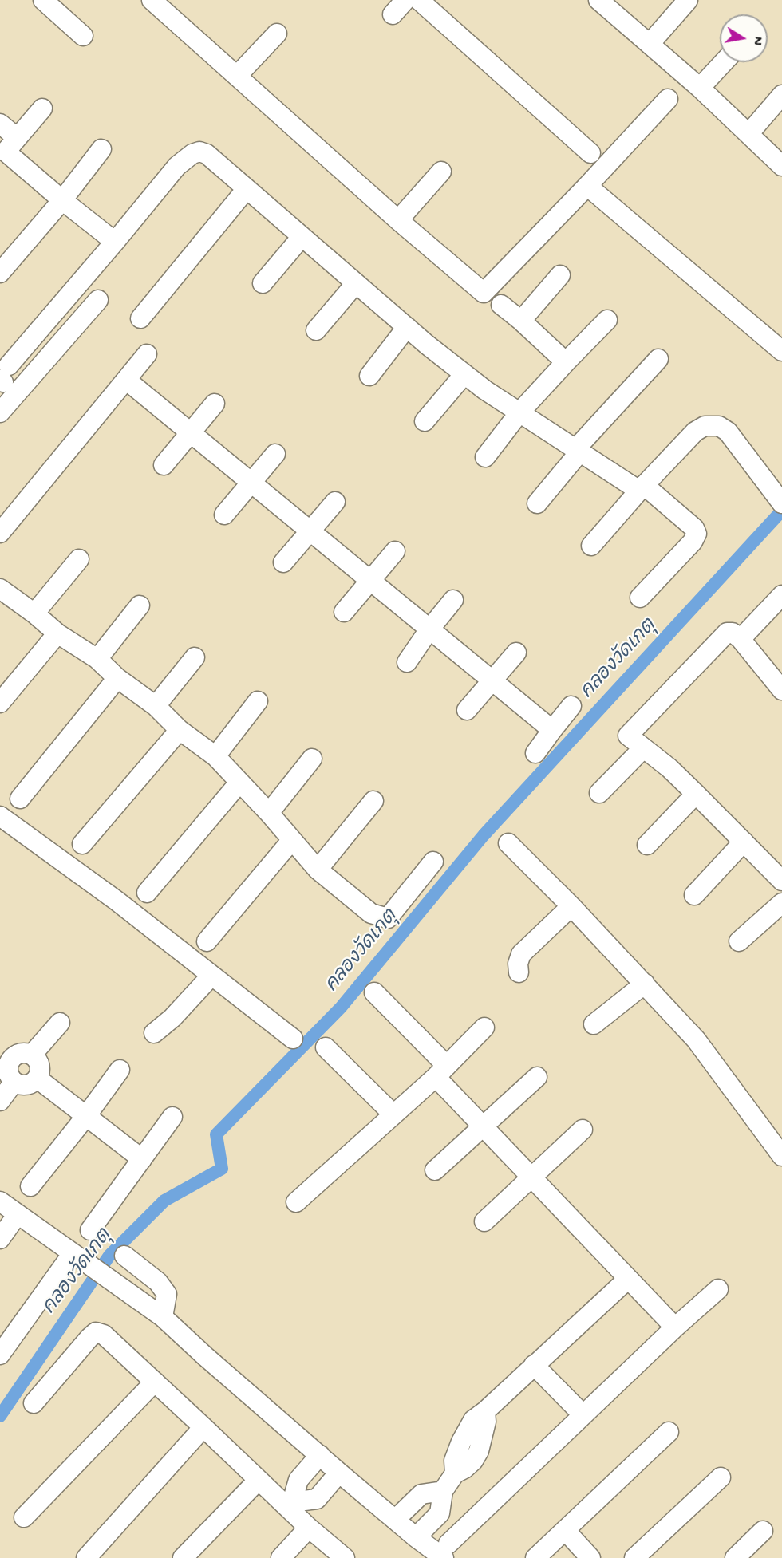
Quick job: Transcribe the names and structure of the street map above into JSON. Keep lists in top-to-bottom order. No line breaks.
{"water":["คลองวัดเกตุ"],"north":"right"}
